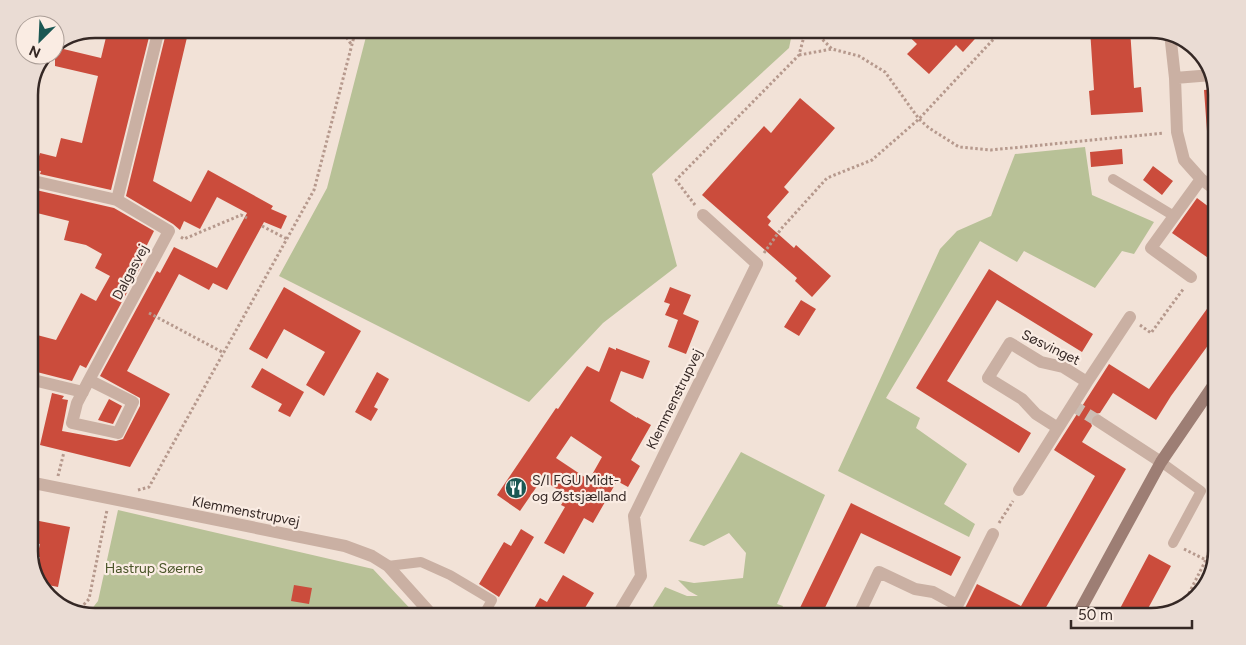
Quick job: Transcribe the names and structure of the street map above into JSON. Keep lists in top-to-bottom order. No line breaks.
{"streets":{"street":["Dalgasvej","Søsvinget","Klemmenstrupvej"]},"parks":["Hastrup Søerne"],"places":{"restaurant":["S/I FGU Midt- og Østsjælland"]},"scale_bar":"50 m","north":"bottom left"}
